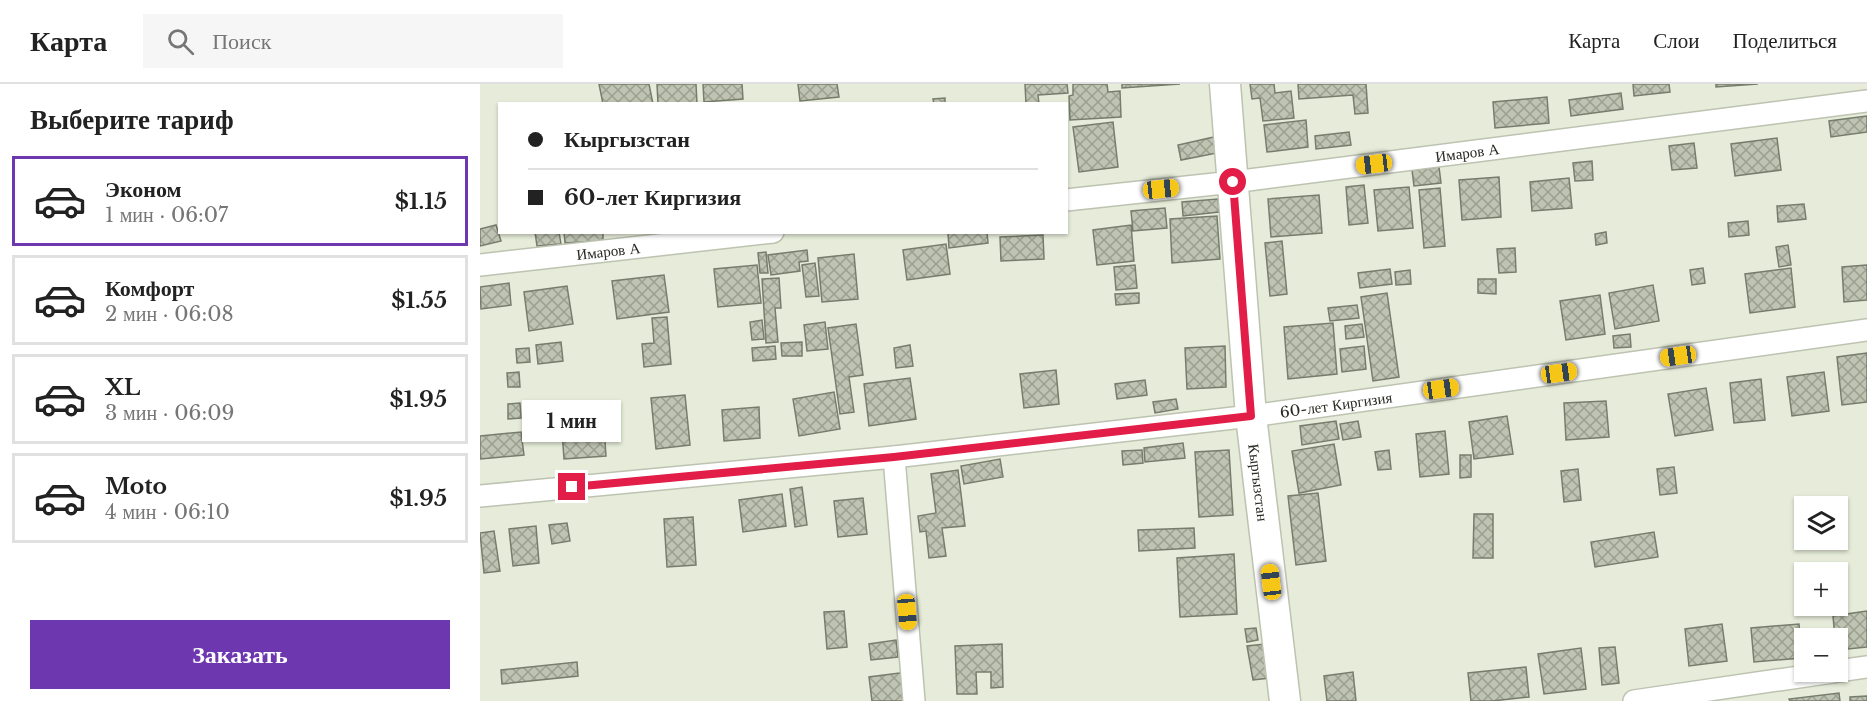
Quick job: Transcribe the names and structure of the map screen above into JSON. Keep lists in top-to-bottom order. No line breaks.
{"streets":{"street":["Имаров А","60-лет Киргизия","Кыргызстан"]},"crossings":[["Имаров А","Кыргызстан"],["60-лет Киргизия","Кыргызстан"]],"page":{"header":"Карта","search":"Поиск","nav":["Карта","Слои","Поделиться"],"heading":"Выберите тариф","banner":["Кыргызстан","60-лет Киргизия"],"list":[{"name":"Эконом","note":"1 мин · 06:07","value":"$1.15"},{"name":"Комфорт","note":"2 мин · 06:08","value":"$1.55"},{"name":"XL","note":"3 мин · 06:09","value":"$1.95"},{"name":"Moto","note":"4 мин · 06:10","value":"$1.95"}],"bubble":"1 мин","map_buttons":["+","−"],"buttons":"Заказать"}}
